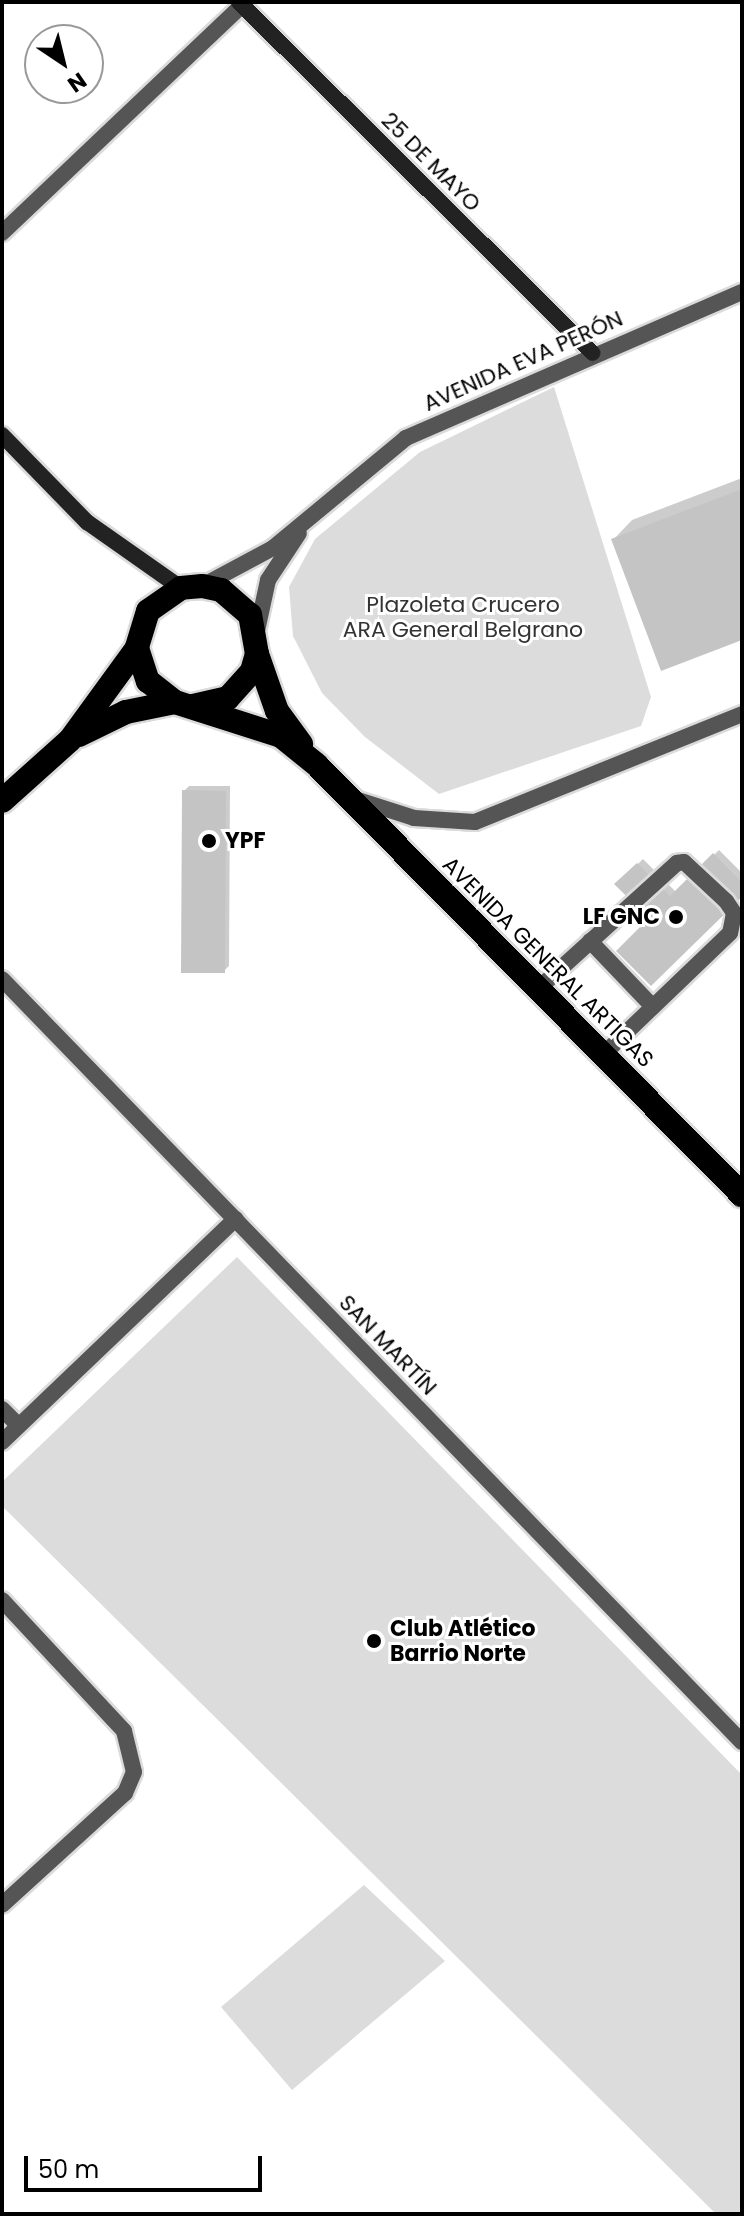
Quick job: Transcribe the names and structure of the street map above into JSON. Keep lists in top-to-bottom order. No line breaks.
{"streets":{"highway":["AVENIDA GENERAL ARTIGAS"],"street":["25 DE MAYO","AVENIDA EVA PERÓN","SAN MARTÍN"]},"crossings":[["25 DE MAYO","AVENIDA EVA PERÓN"],["AVENIDA EVA PERÓN","AVENIDA GENERAL ARTIGAS"]],"parks":["Plazoleta Crucero ARA General Belgrano"],"places":["YPF","LF GNC","Club Atlético Barrio Norte"],"scale_bar":"50 m","north":"bottom right"}
